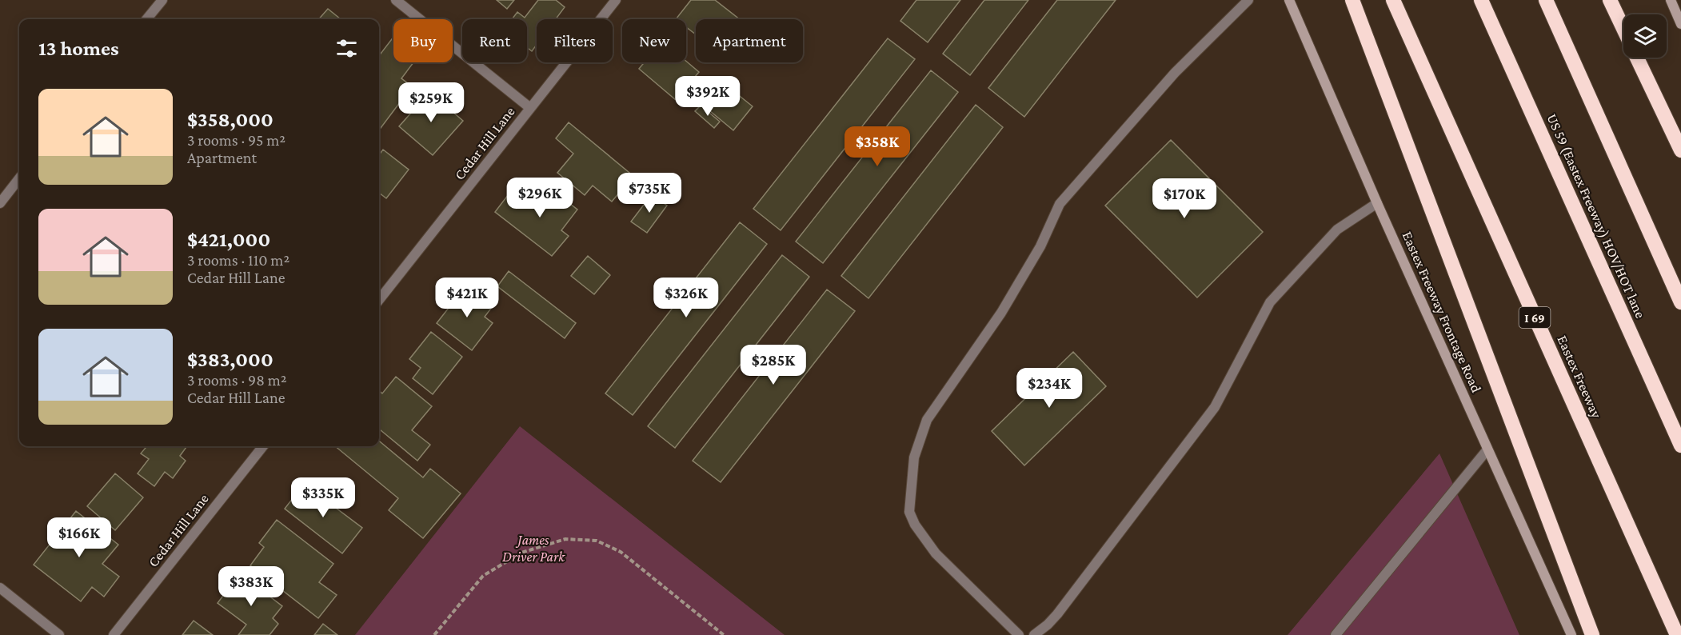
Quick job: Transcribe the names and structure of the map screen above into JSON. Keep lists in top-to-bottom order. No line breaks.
{"streets":{"highway":["US 59 (Eastex Freeway) HOV/HOT lane","I 69","Eastex Freeway"],"main road":["Eastex Freeway Frontage Road"],"street":["Cedar Hill Lane"]},"parks":["James Driver Park"],"page":{"chip":["Buy","Rent","Filters","New","Apartment"],"heading":"13 homes","price":["$392K","$259K","$358K","$735K","$296K","$170K","$421K","$326K","$285K","$234K","$335K","$166K","$383K"],"list":[{"name":"$358,000","note":"3 rooms · 95 m² · Apartment"},{"name":"$421,000","note":"3 rooms · 110 m² · Cedar Hill Lane"},{"name":"$383,000","note":"3 rooms · 98 m² · Cedar Hill Lane"}]}}
